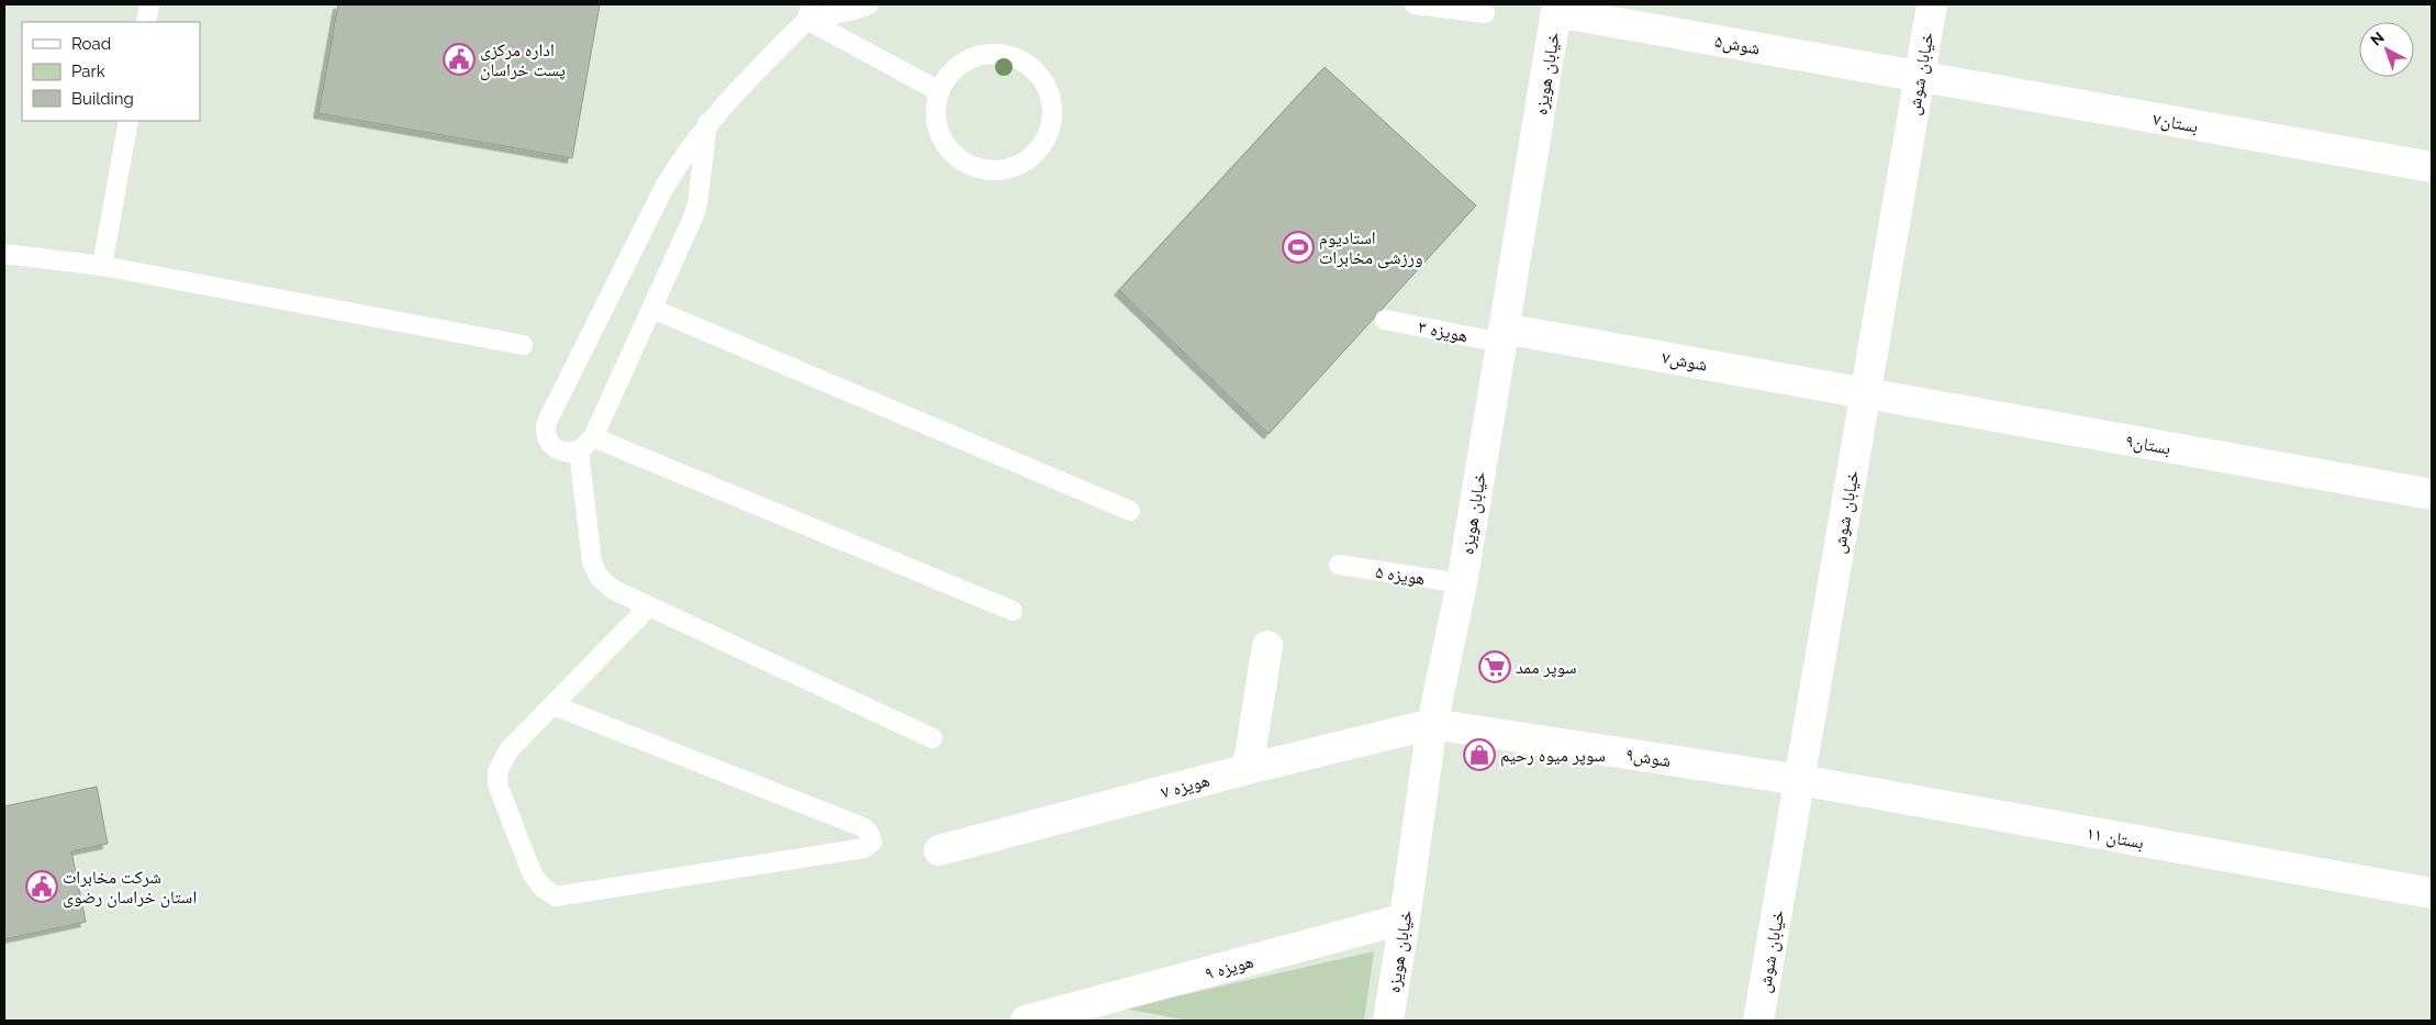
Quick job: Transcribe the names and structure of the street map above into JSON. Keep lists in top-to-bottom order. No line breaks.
{"streets":{"street":["شوش۵","خیابان هویزه","خیابان شوش","بستان۷","شوش۷","بستان۹","شوش۹","هویزه ۷","بستان ۱۱","هویزه ۹"],"lane":["هویزه ۳","هویزه ۵"]},"crossings":[["شوش۵","خیابان هویزه"],["شوش۵","خیابان شوش"],["شوش۵","بستان۷"],["خیابان هویزه","هویزه ۳"],["خیابان هویزه","شوش۷"],["خیابان هویزه","هویزه ۵"],["خیابان هویزه","شوش۹"],["خیابان هویزه","هویزه ۷"],["خیابان هویزه","هویزه ۹"],["خیابان شوش","بستان۷"],["خیابان شوش","شوش۷"],["خیابان شوش","بستان۹"],["خیابان شوش","شوش۹"],["خیابان شوش","بستان ۱۱"],["هویزه ۳","شوش۷"],["شوش۷","بستان۹"],["شوش۹","هویزه ۷"],["شوش۹","بستان ۱۱"]],"places":{"public building":["اداره مرکزی پست خراسان","شرکت مخابرات استان خراسان رضوی"],"sports":["استادیوم ورزشی مخابرات"],"supermarket":["سوپر ممد"],"shop":["سوپر میوه رحیم"]},"legend":["Road","Park","Building"],"north":"top left"}
